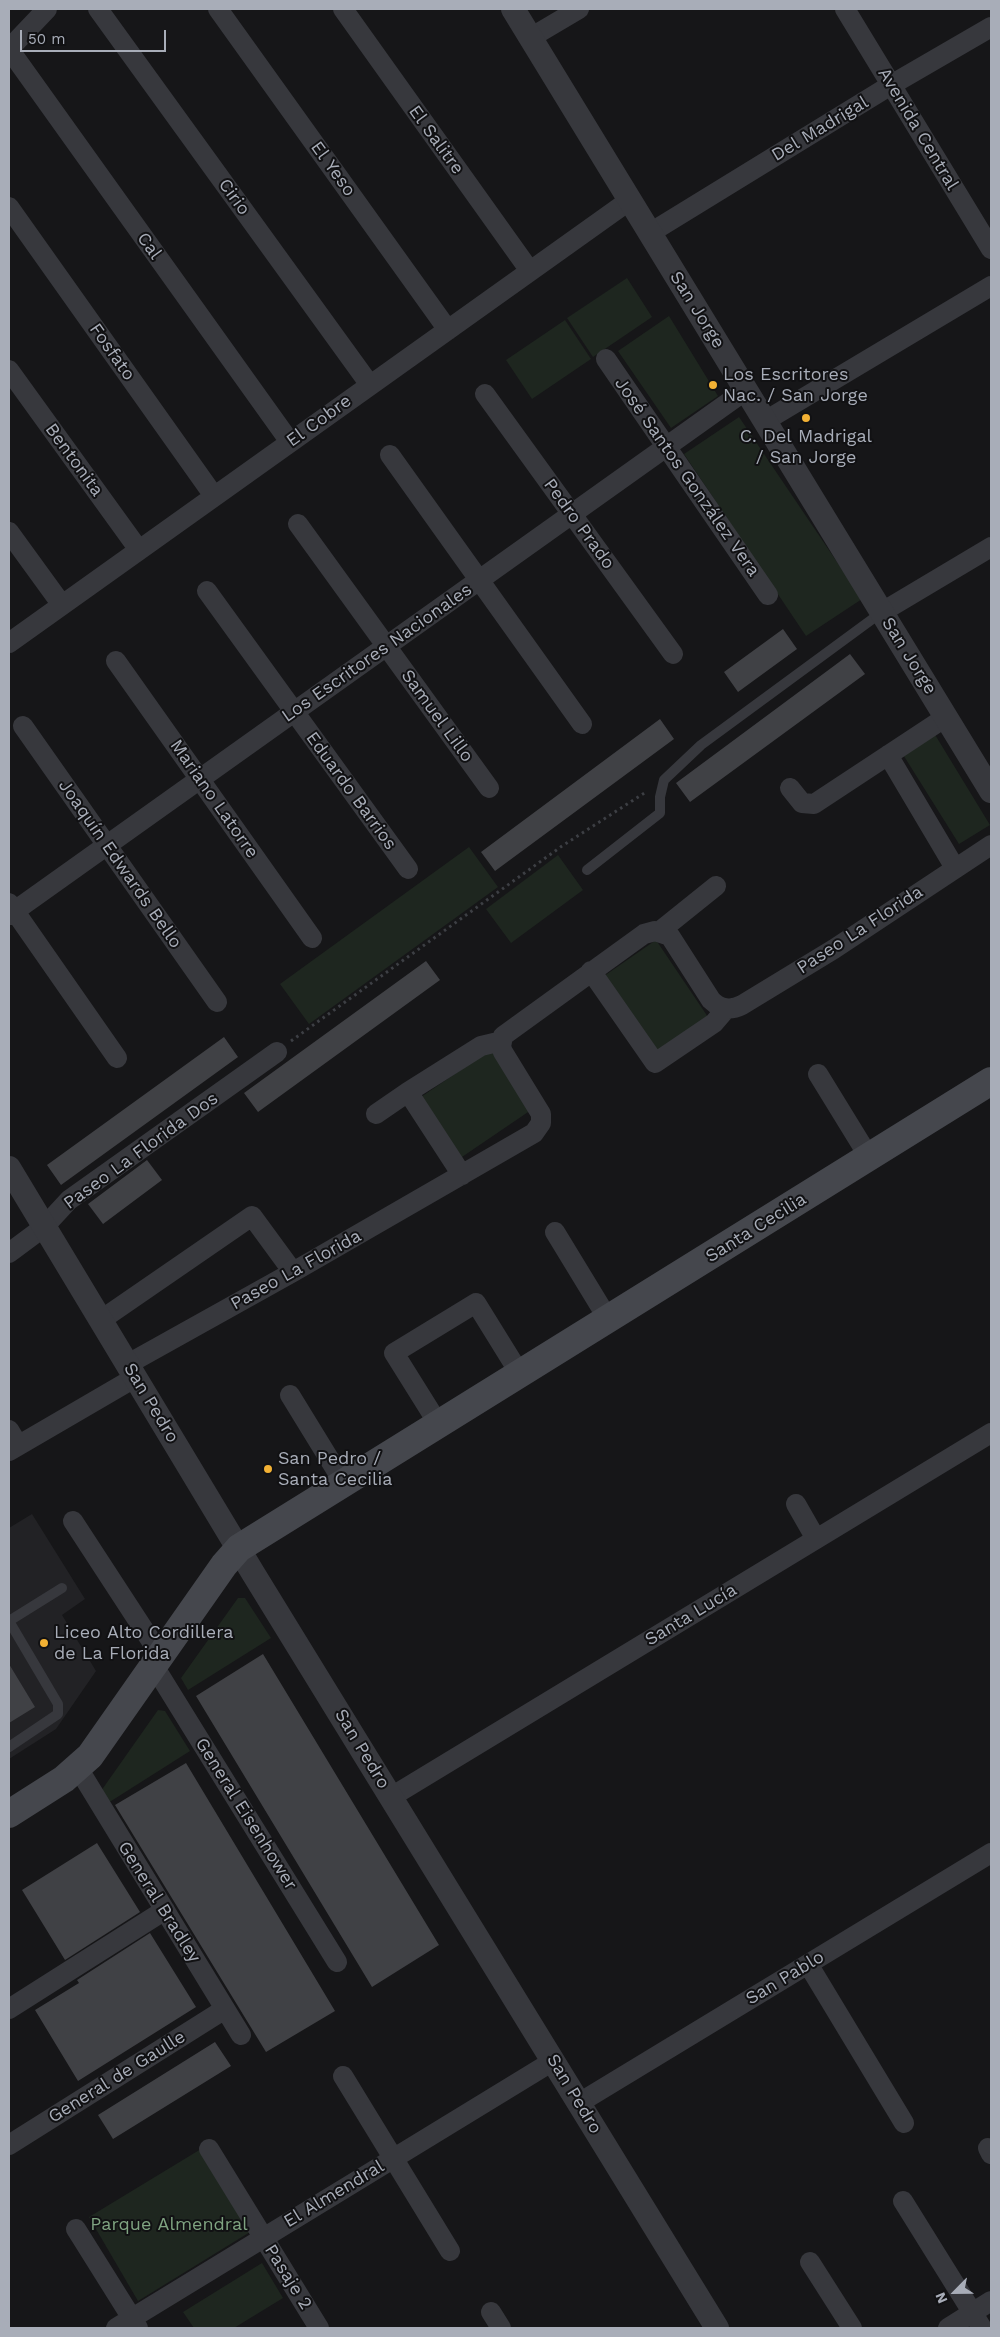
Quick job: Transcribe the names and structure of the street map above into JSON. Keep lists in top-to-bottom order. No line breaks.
{"streets":{"main road":["Santa Cecilia"],"street":["Del Madrigal","Avenida Central","El Salitre","El Yeso","Cirio","Cal","San Jorge","Fosfato","El Cobre","Bentonita","José Santos González Vera","Pedro Prado","Los Escritores Nacionales","Samuel Lillo","Eduardo Barrios","Mariano Latorre","Joaquín Edwards Bello","Paseo La Florida","Paseo La Florida Dos","San Pedro","Santa Lucía","General Eisenhower","General Bradley","San Pablo","General de Gaulle","El Almendral","Pasaje 2"]},"crossings":[["Del Madrigal","Avenida Central"],["Del Madrigal","San Jorge"],["El Salitre","El Cobre"],["El Yeso","El Cobre"],["Cirio","El Cobre"],["Cal","El Cobre"],["San Jorge","El Cobre"],["San Jorge","Los Escritores Nacionales"],["Fosfato","El Cobre"],["El Cobre","Bentonita"],["José Santos González Vera","Los Escritores Nacionales"],["Pedro Prado","Los Escritores Nacionales"],["Los Escritores Nacionales","Samuel Lillo"],["Los Escritores Nacionales","Eduardo Barrios"],["Los Escritores Nacionales","Mariano Latorre"],["Los Escritores Nacionales","Joaquín Edwards Bello"],["Paseo La Florida","San Pedro"],["Paseo La Florida Dos","San Pedro"],["Santa Cecilia","San Pedro"],["Santa Cecilia","General Eisenhower"],["Santa Cecilia","General Bradley"],["San Pedro","Santa Lucía"],["San Pedro","San Pablo"],["San Pedro","El Almendral"],["General Bradley","General de Gaulle"],["El Almendral","Pasaje 2"]],"parks":["Parque Almendral"],"places":["Los Escritores Nac. / San Jorge","C. Del Madrigal / San Jorge","San Pedro / Santa Cecilia","Liceo Alto Cordillera de La Florida"],"scale_bar":"50 m","north":"bottom left"}
